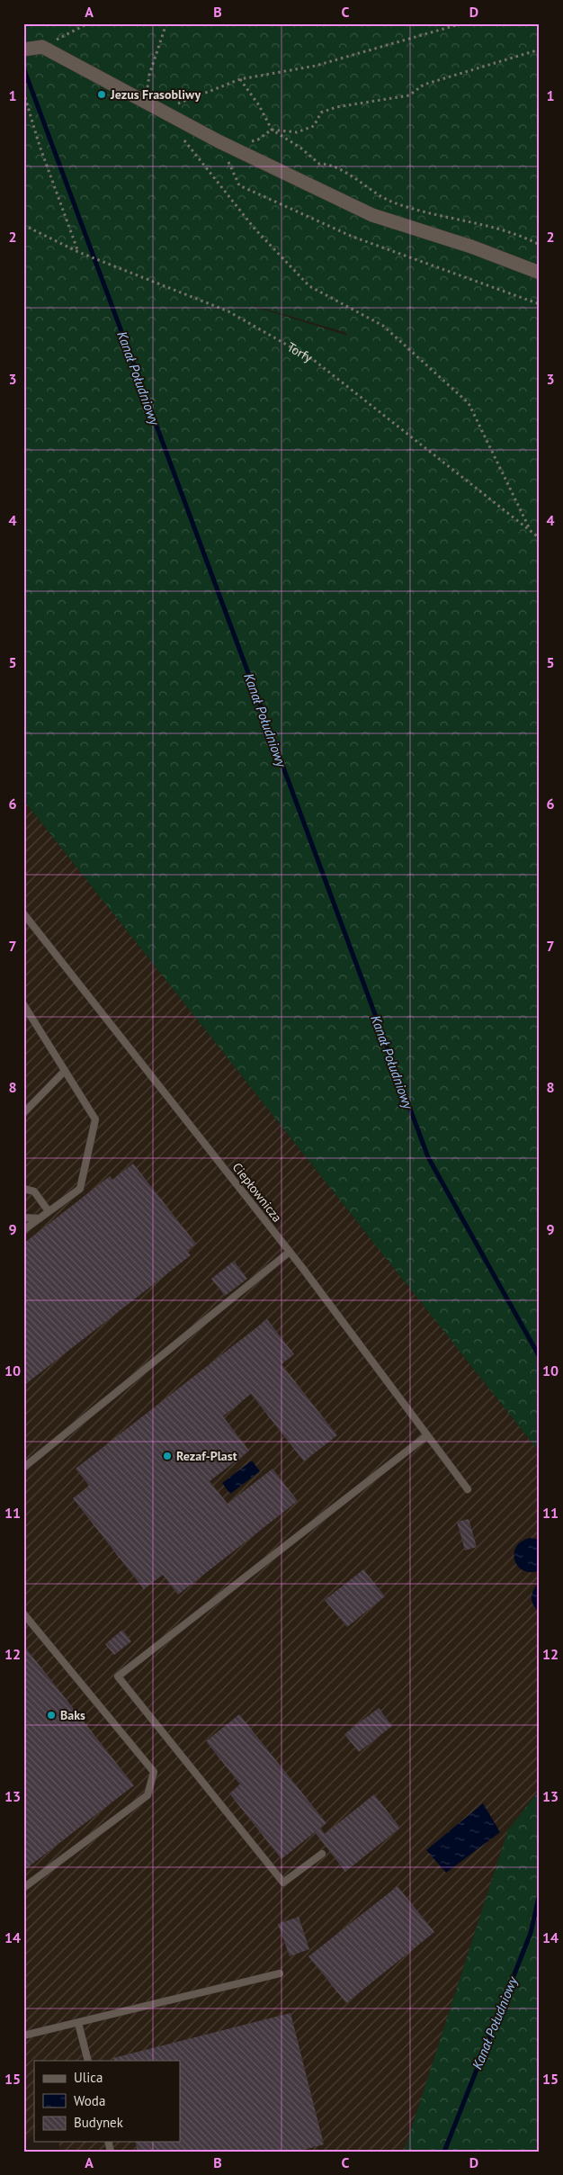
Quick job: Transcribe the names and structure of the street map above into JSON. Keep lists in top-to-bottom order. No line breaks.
{"streets":{"lane":["Ciepłownicza"],"path":["Torfy"]},"water":["Kanał Południowy"],"places":["Jezus Frasobliwy","Rezaf-Plast","Baks"],"legend":["Ulica","Woda","Budynek"],"grid":{"columns":["A","B","C","D"],"rows":["1","2","3","4","5","6","7","8","9","10","11","12","13","14","15"]}}
